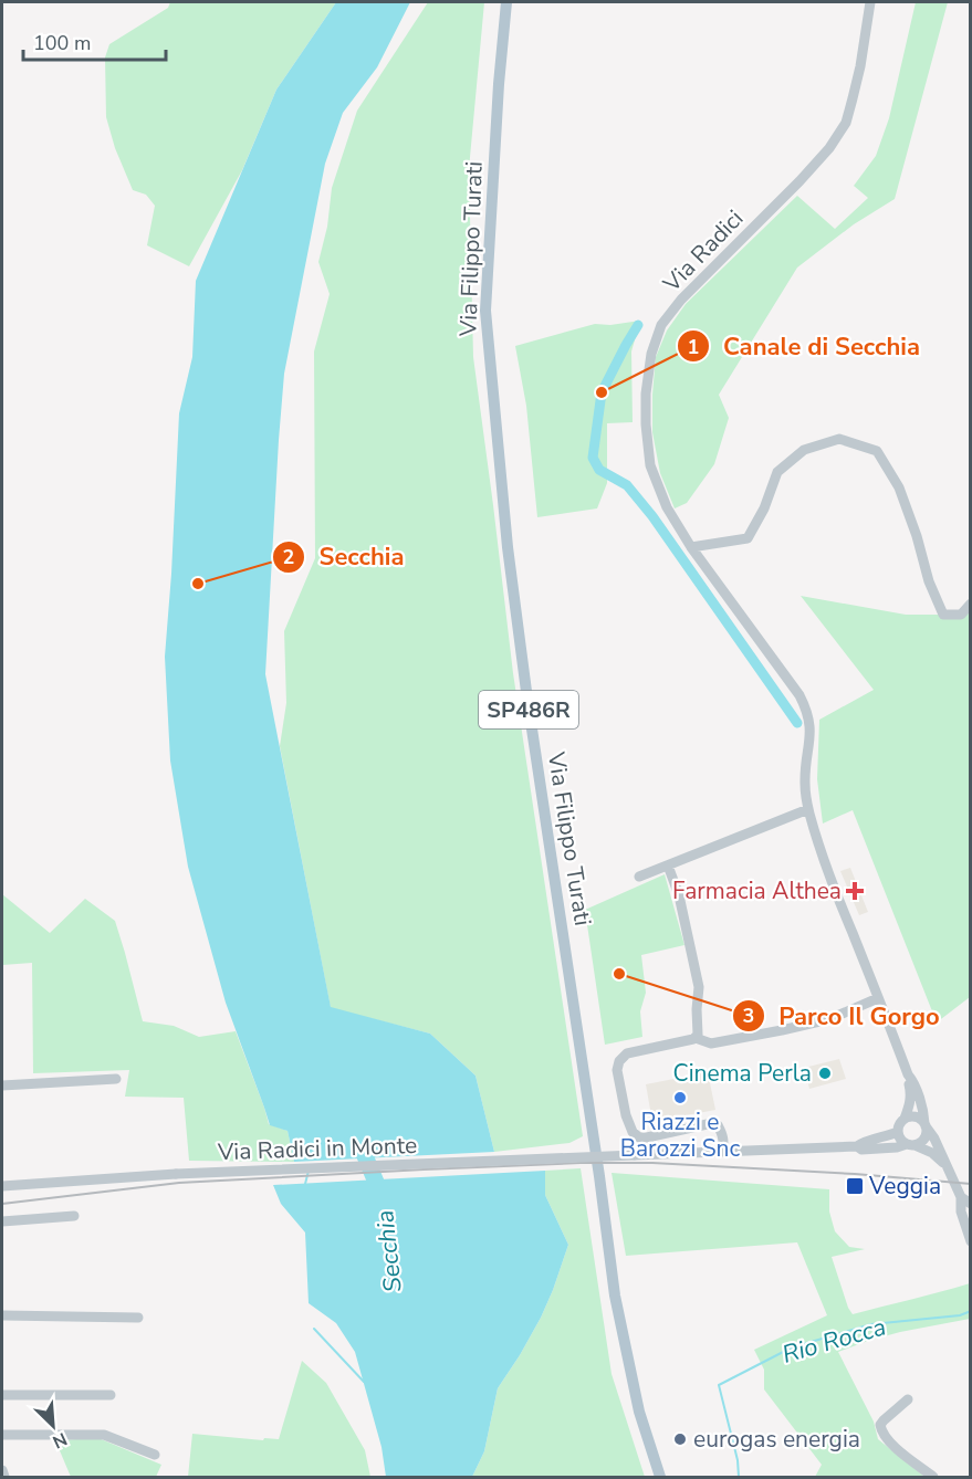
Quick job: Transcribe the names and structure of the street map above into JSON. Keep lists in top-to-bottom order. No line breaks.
{"streets":{"main road":["Via Filippo Turati","SP486R"],"street":["Via Radici","Via Radici in Monte"]},"water":["Secchia","Rio Rocca"],"places":{"other":["Canale di Secchia","Secchia","Parco Il Gorgo","Cinema Perla","Riazzi e Barozzi Snc","eurogas energia"],"health":["Farmacia Althea"],"transit":["Veggia"]},"scale_bar":"100 m","north":"bottom right"}
